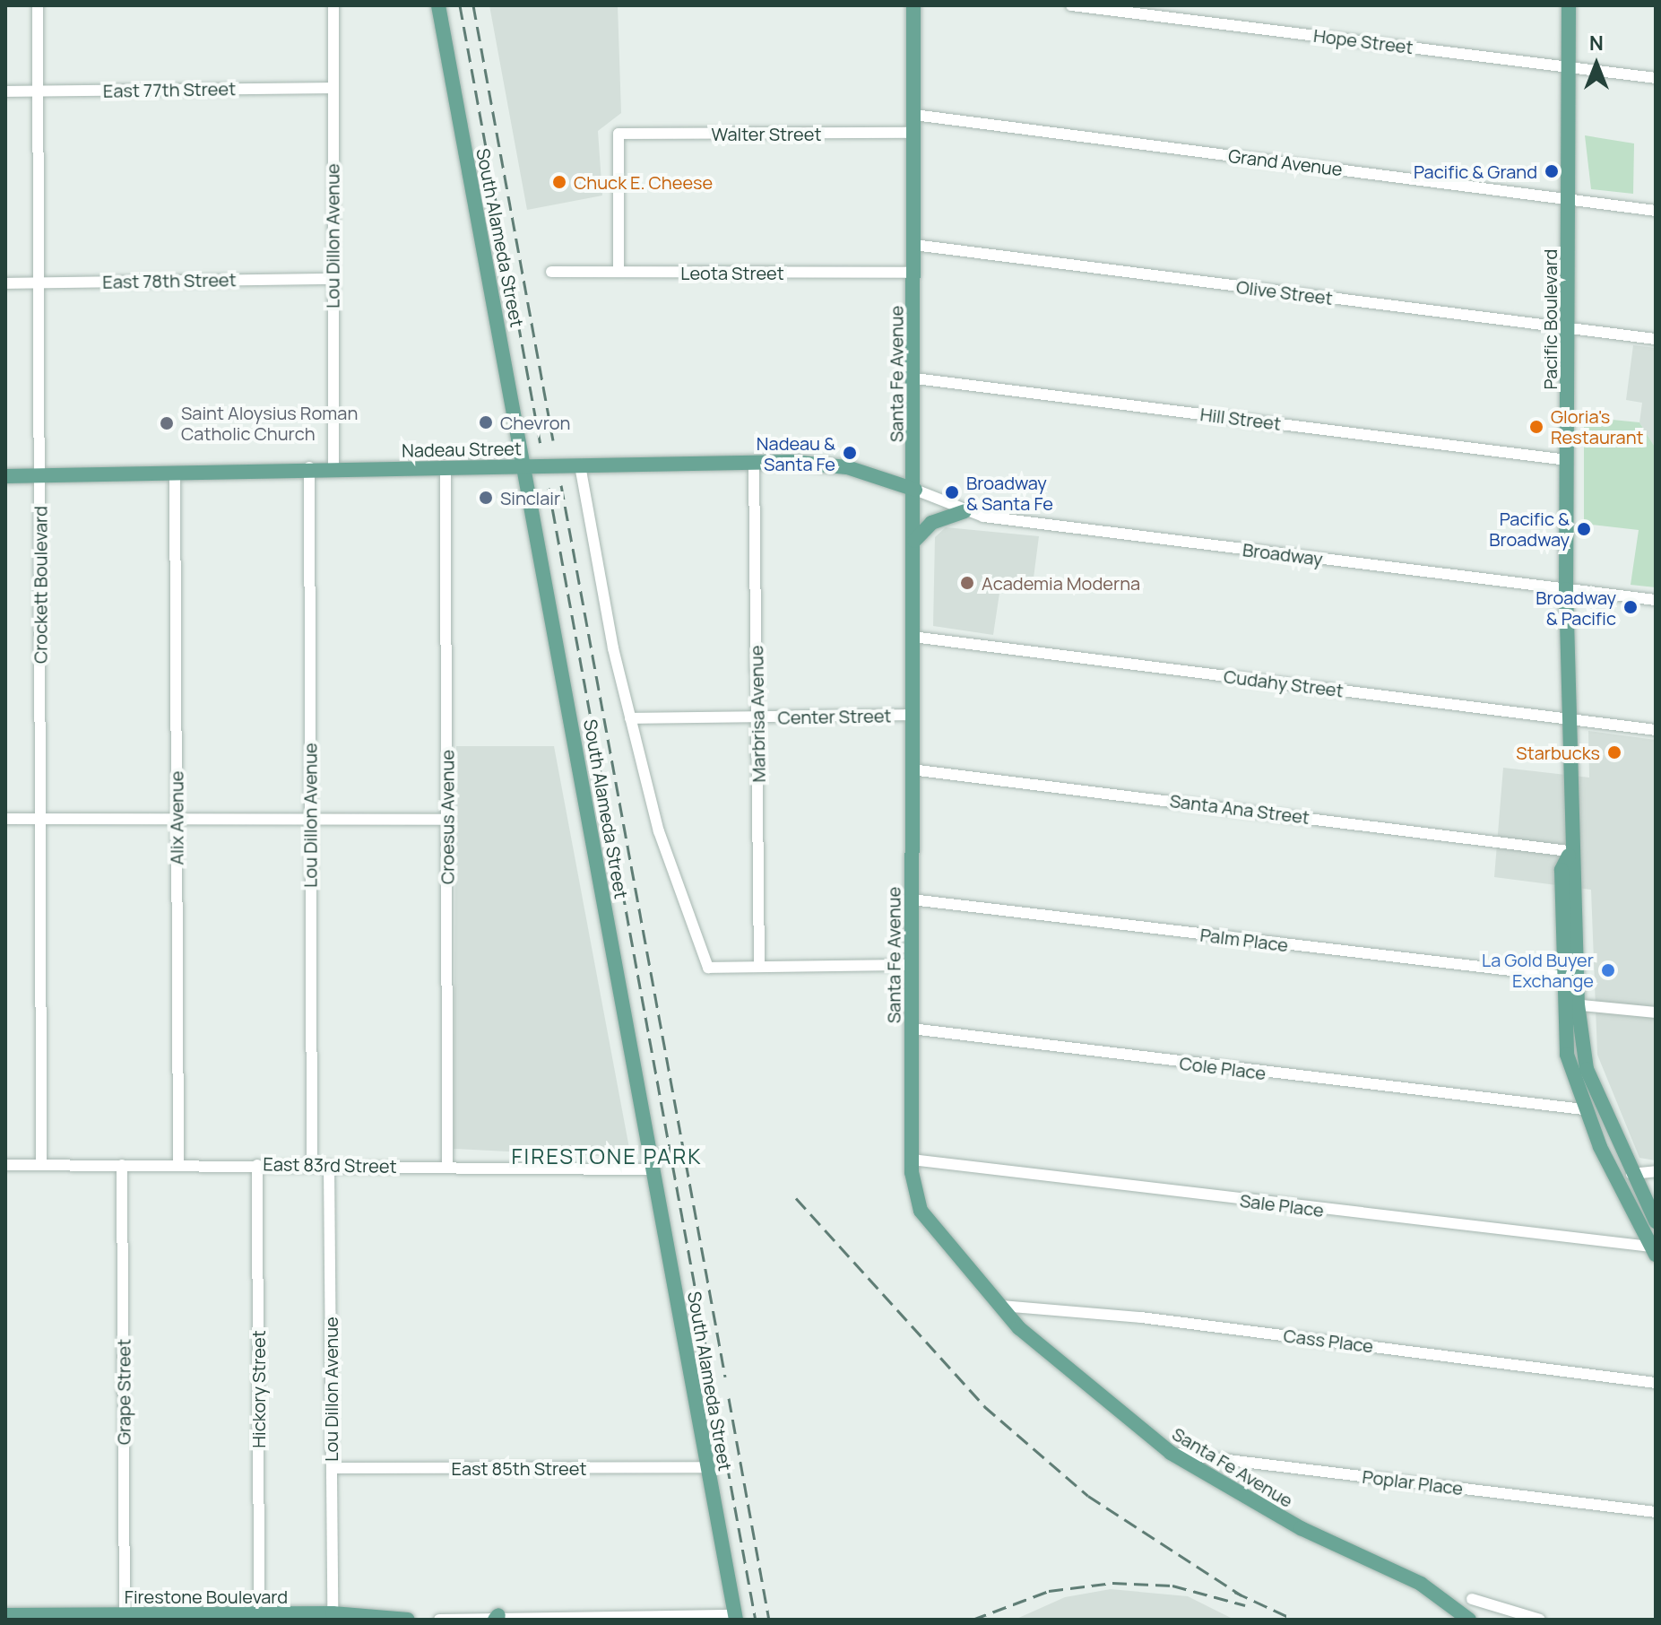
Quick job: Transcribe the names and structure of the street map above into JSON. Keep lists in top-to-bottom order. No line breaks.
{"streets":{"main road":["South Alameda Street","Pacific Boulevard","Santa Fe Avenue","Nadeau Street","Firestone Boulevard"],"street":["Hope Street","East 77th Street","Walter Street","Grand Avenue","Lou Dillon Avenue","Leota Street","East 78th Street","Olive Street","Hill Street","Broadway","Crockett Boulevard","Cudahy Street","Marbrisa Avenue","Center Street","Santa Ana Street","Croesus Avenue","Alix Avenue","Palm Place","Cole Place","East 83rd Street","Sale Place","Cass Place","Hickory Street","Grape Street","East 85th Street","Poplar Place"]},"crossings":[["Hope Street","Pacific Boulevard"],["East 77th Street","Lou Dillon Avenue"],["East 77th Street","Crockett Boulevard"],["Walter Street","Leota Street"],["Walter Street","Santa Fe Avenue"],["Grand Avenue","Pacific Boulevard"],["Grand Avenue","Santa Fe Avenue"],["Lou Dillon Avenue","East 78th Street"],["Lou Dillon Avenue","Nadeau Street"],["Lou Dillon Avenue","East 83rd Street"],["Lou Dillon Avenue","East 85th Street"],["Lou Dillon Avenue","Firestone Boulevard"],["South Alameda Street","Nadeau Street"],["South Alameda Street","East 83rd Street"],["South Alameda Street","East 85th Street"],["Leota Street","Santa Fe Avenue"],["East 78th Street","Crockett Boulevard"],["Olive Street","Pacific Boulevard"],["Olive Street","Santa Fe Avenue"],["Pacific Boulevard","Hill Street"],["Pacific Boulevard","Broadway"],["Pacific Boulevard","Cudahy Street"],["Pacific Boulevard","Santa Ana Street"],["Pacific Boulevard","Palm Place"],["Santa Fe Avenue","Hill Street"],["Santa Fe Avenue","Nadeau Street"],["Santa Fe Avenue","Broadway"],["Santa Fe Avenue","Cudahy Street"],["Santa Fe Avenue","Center Street"],["Santa Fe Avenue","Santa Ana Street"],["Santa Fe Avenue","Palm Place"],["Santa Fe Avenue","Cole Place"],["Santa Fe Avenue","Sale Place"],["Santa Fe Avenue","Cass Place"],["Santa Fe Avenue","Poplar Place"],["Nadeau Street","Broadway"],["Nadeau Street","Crockett Boulevard"],["Nadeau Street","Marbrisa Avenue"],["Nadeau Street","Croesus Avenue"],["Nadeau Street","Alix Avenue"],["Crockett Boulevard","East 83rd Street"],["Marbrisa Avenue","Center Street"],["Croesus Avenue","East 83rd Street"],["Alix Avenue","East 83rd Street"],["East 83rd Street","Hickory Street"],["East 83rd Street","Grape Street"],["Hickory Street","Firestone Boulevard"],["Grape Street","Firestone Boulevard"]],"districts":["FIRESTONE PARK"],"places":["Pacific & Grand","Chuck E. Cheese","Chevron","Saint Aloysius Roman Catholic Church","Gloria's Restaurant","Nadeau & Santa Fe","Broadway & Santa Fe","Sinclair","Pacific & Broadway","Academia Moderna","Broadway & Pacific","Starbucks","La Gold Buyer Exchange"],"north":"top"}
